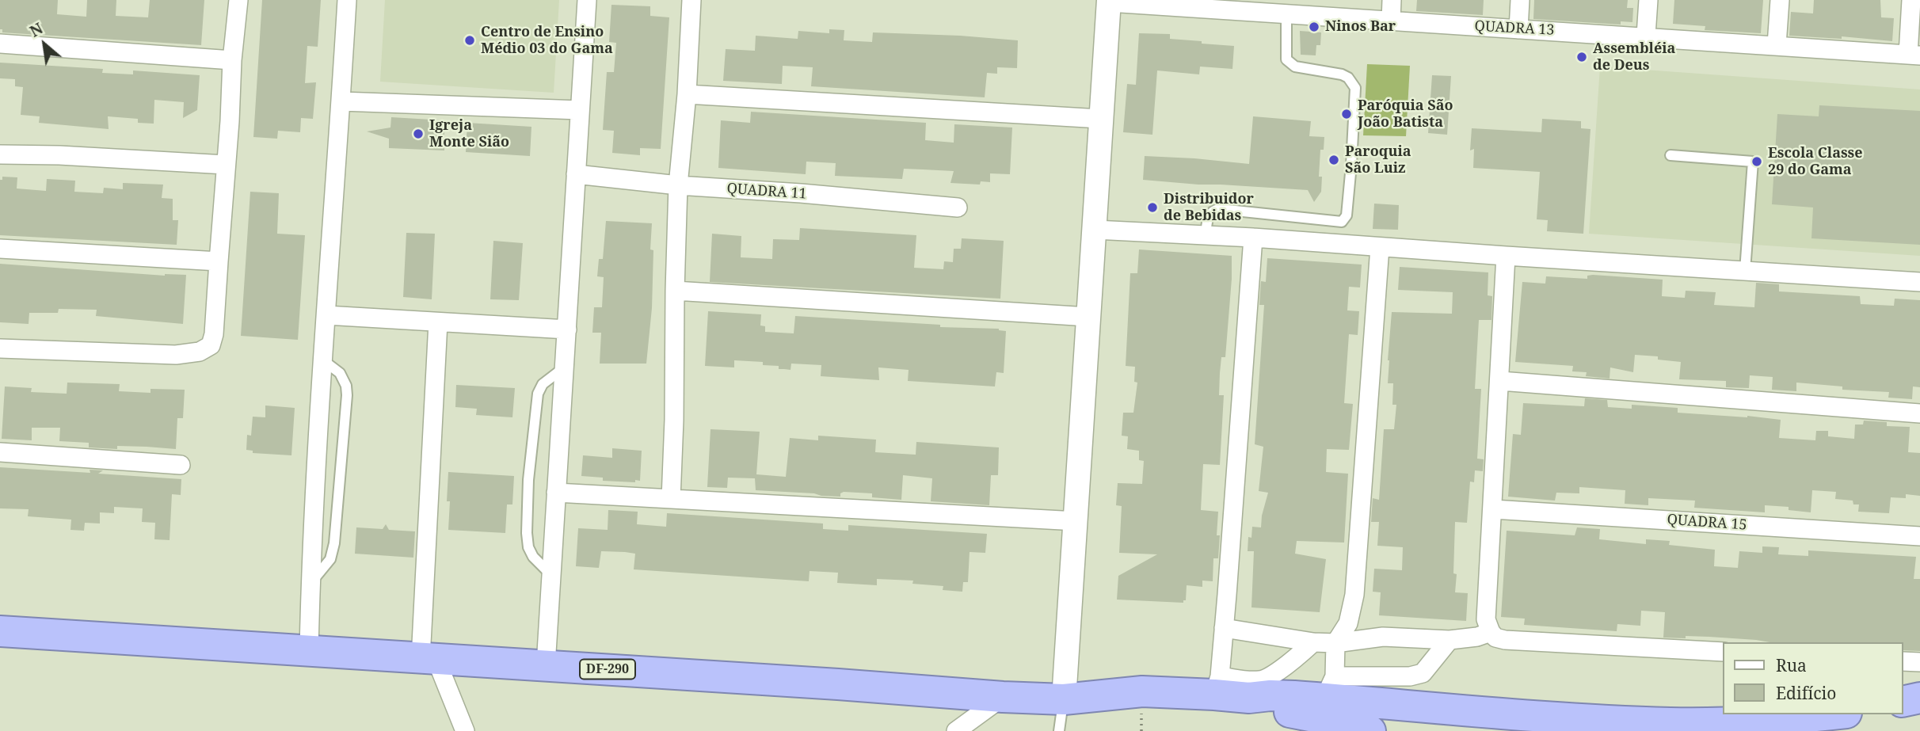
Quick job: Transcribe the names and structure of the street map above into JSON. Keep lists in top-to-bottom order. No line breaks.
{"streets":{"highway":["DF-290"],"street":["QUADRA 13","QUADRA 11","QUADRA 15"]},"places":["Ninos Bar","Centro de Ensino Médio 03 do Gama","Assembléia de Deus","Paróquia São João Batista","Igreja Monte Sião","Paroquia São Luiz","Escola Classe 29 do Gama","Distribuidor de Bebidas"],"legend":["Rua","Edifício"],"north":"top left"}
